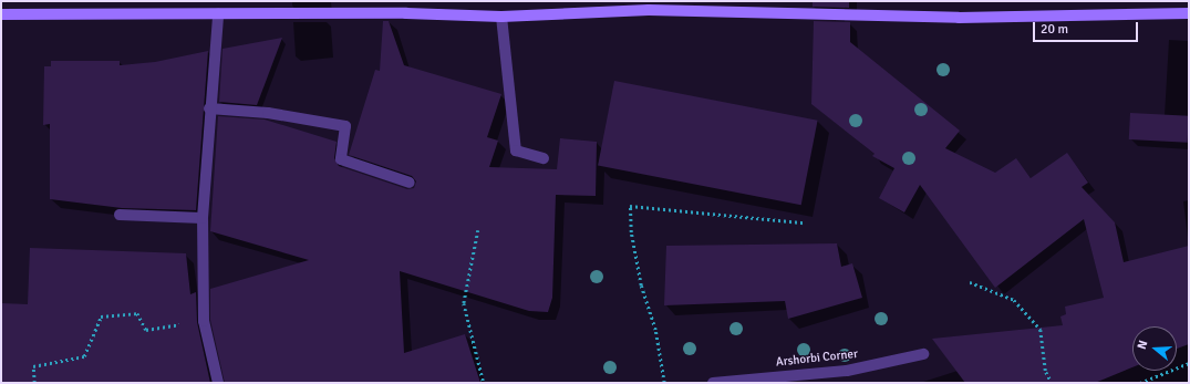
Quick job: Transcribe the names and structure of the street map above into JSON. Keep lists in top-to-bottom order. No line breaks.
{"streets":{"street":["Arshorbi Corner"]},"scale_bar":"20 m","north":"left"}
